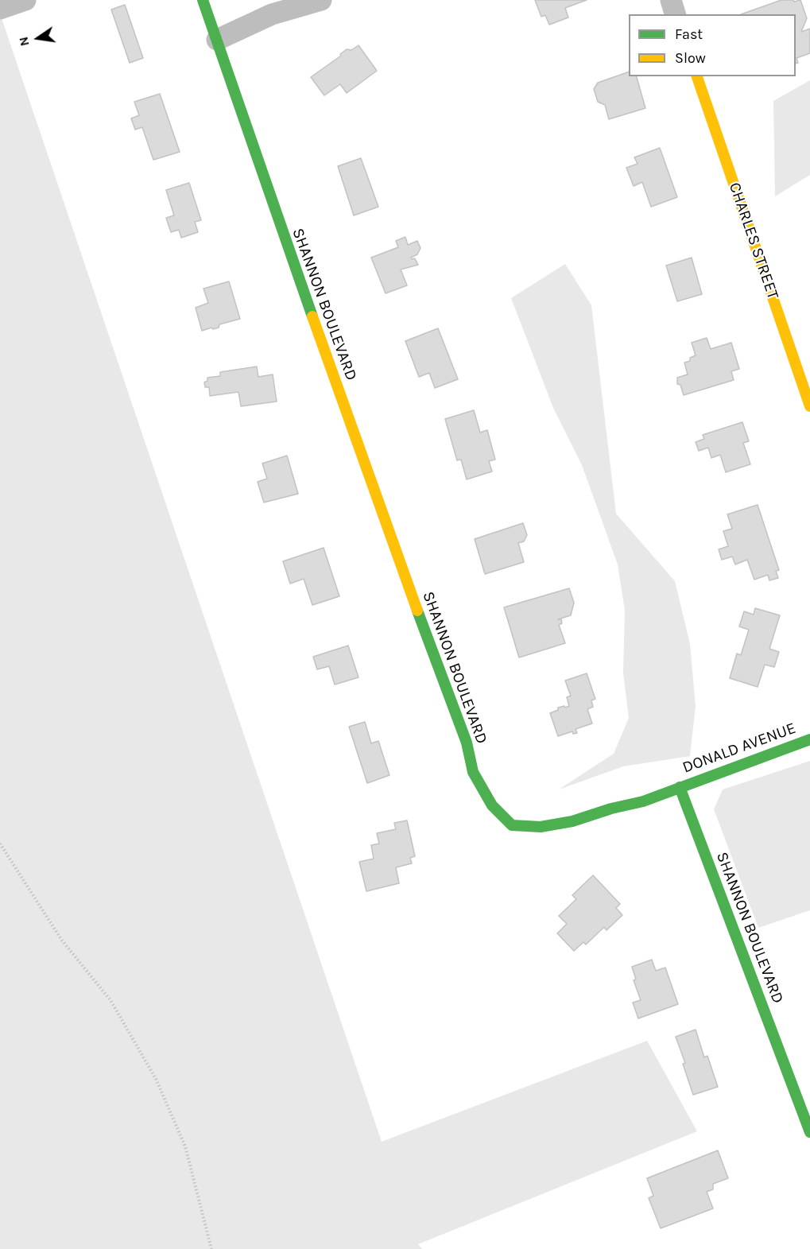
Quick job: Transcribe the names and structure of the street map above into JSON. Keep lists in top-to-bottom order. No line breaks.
{"streets":{"street":["CHARLES STREET","SHANNON BOULEVARD","DONALD AVENUE"]},"crossings":[["SHANNON BOULEVARD","DONALD AVENUE"]],"legend":["Fast","Slow"],"north":"left"}
